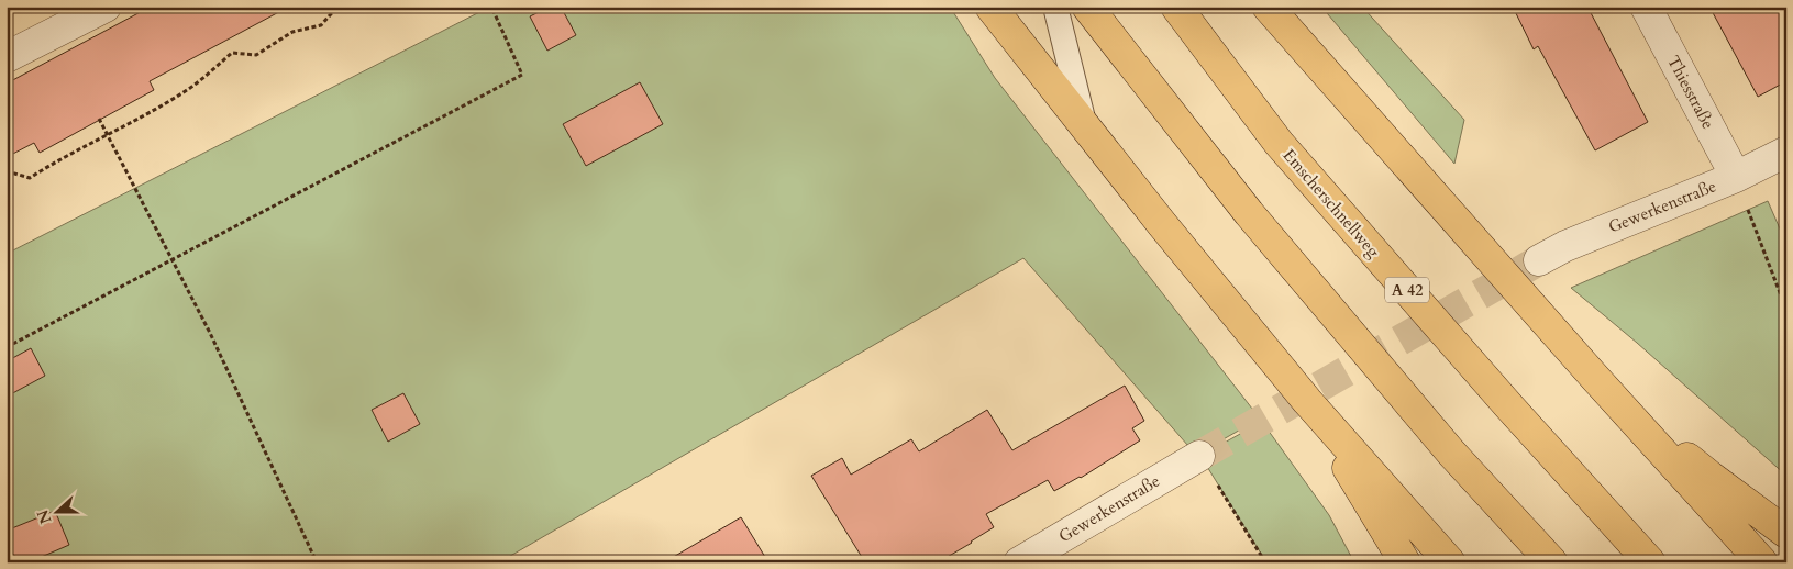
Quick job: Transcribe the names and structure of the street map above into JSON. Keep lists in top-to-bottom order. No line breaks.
{"streets":{"highway":["Emscherschnellweg","A 42"],"street":["Thiesstraße","Gewerkenstraße"]},"crossings":[["Thiesstraße","Gewerkenstraße"]],"north":"left"}
